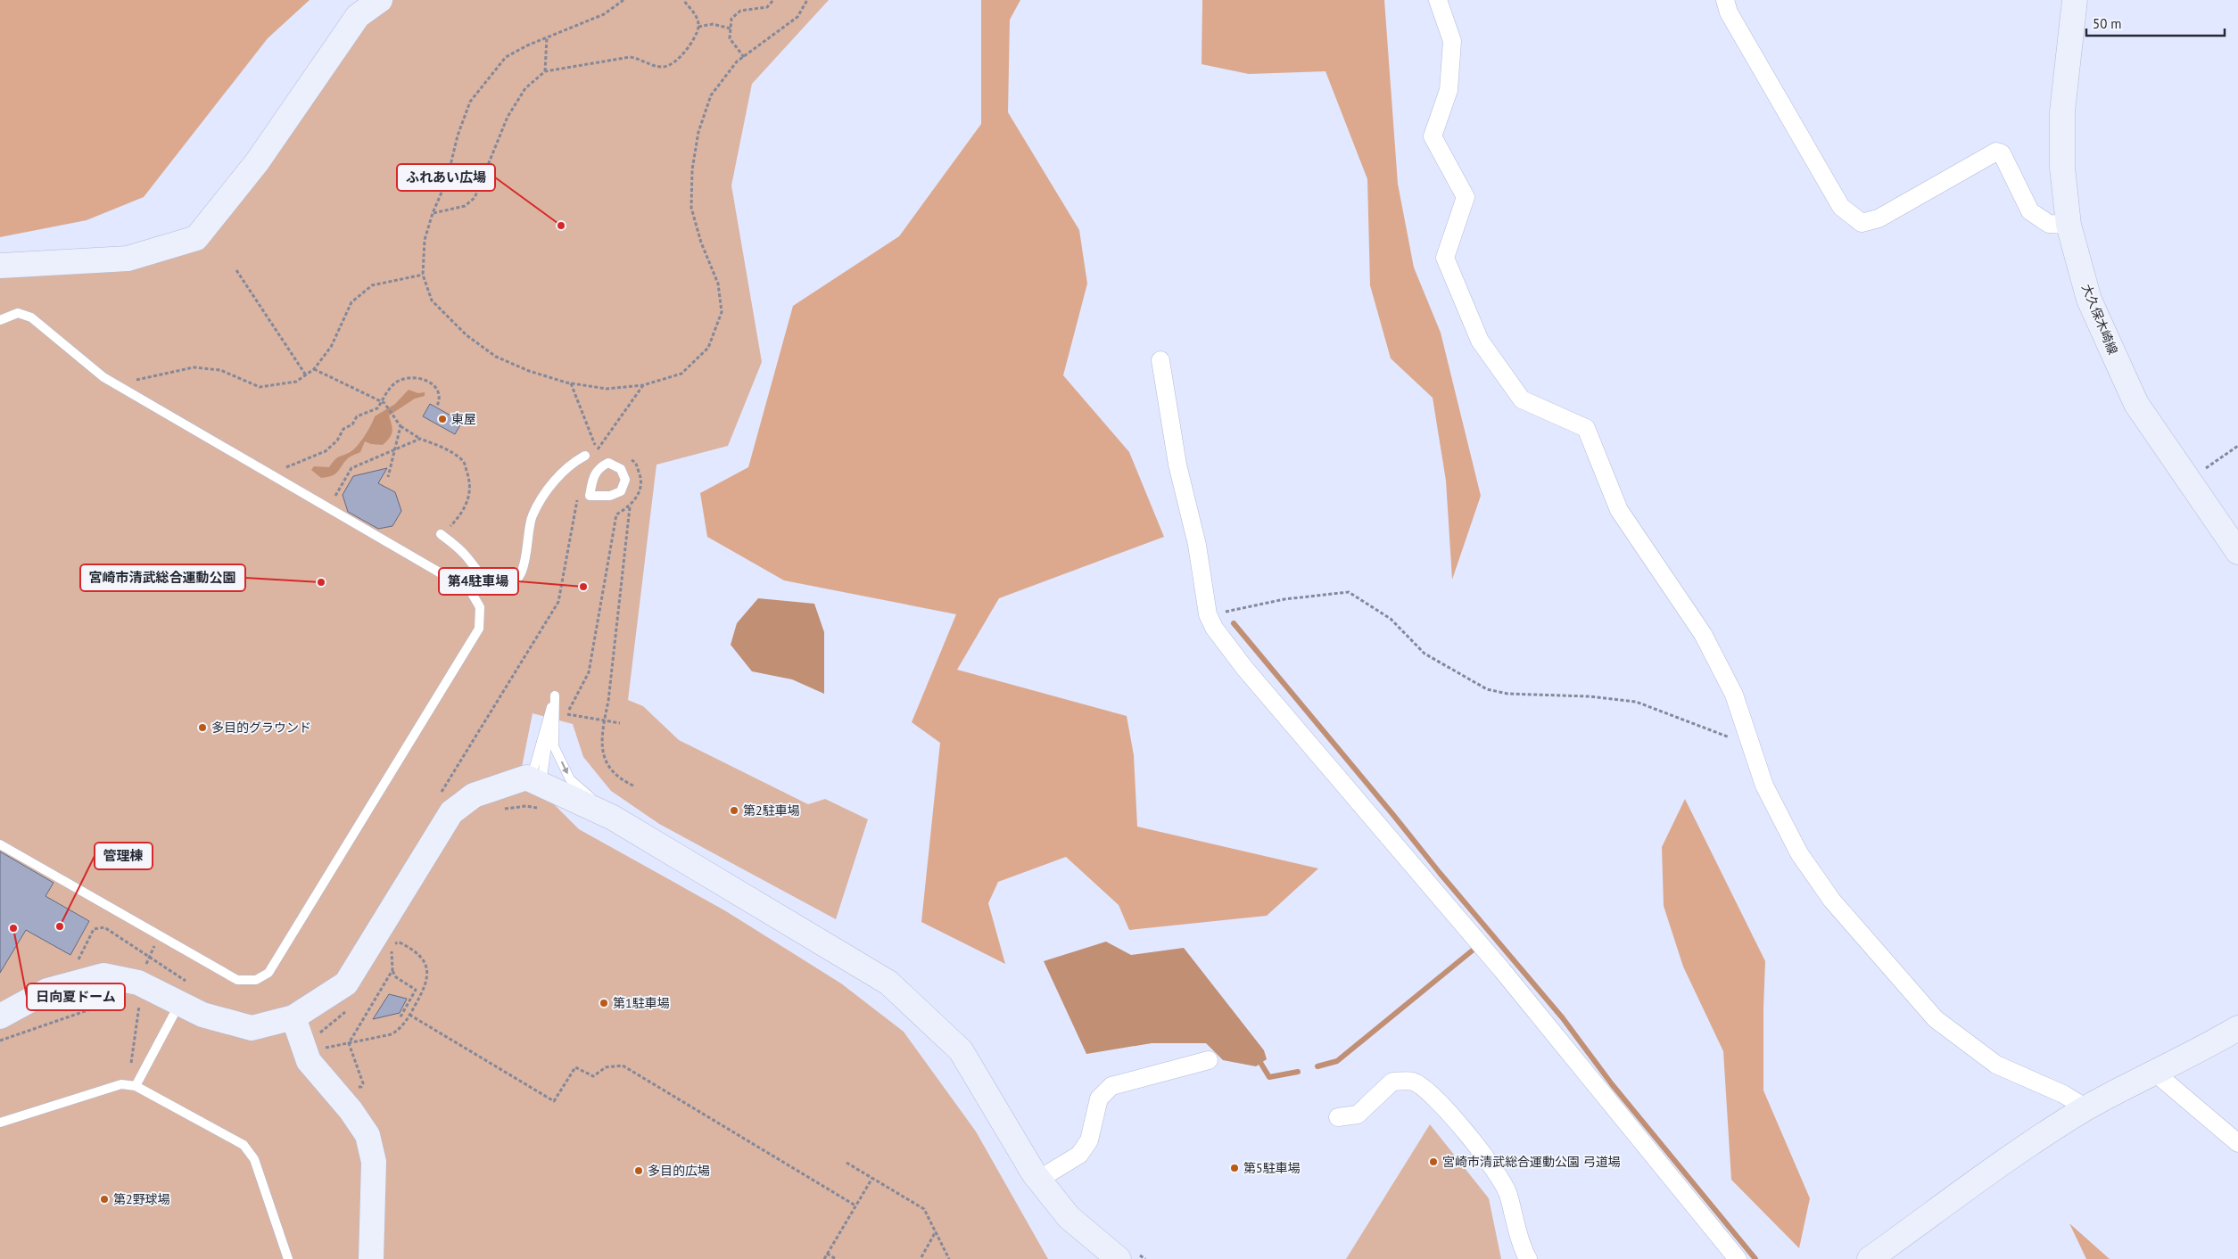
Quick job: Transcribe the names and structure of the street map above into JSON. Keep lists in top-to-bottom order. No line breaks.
{"streets":{"street":["大久保木崎線"]},"places":["ふれあい広場","東屋","宮崎市清武総合運動公園","第4駐車場","多目的グラウンド","第2駐車場","管理棟","日向夏ドーム","第1駐車場","宮崎市清武総合運動公園 弓道場","第5駐車場","多目的広場","第2野球場"],"scale_bar":"50 m"}
